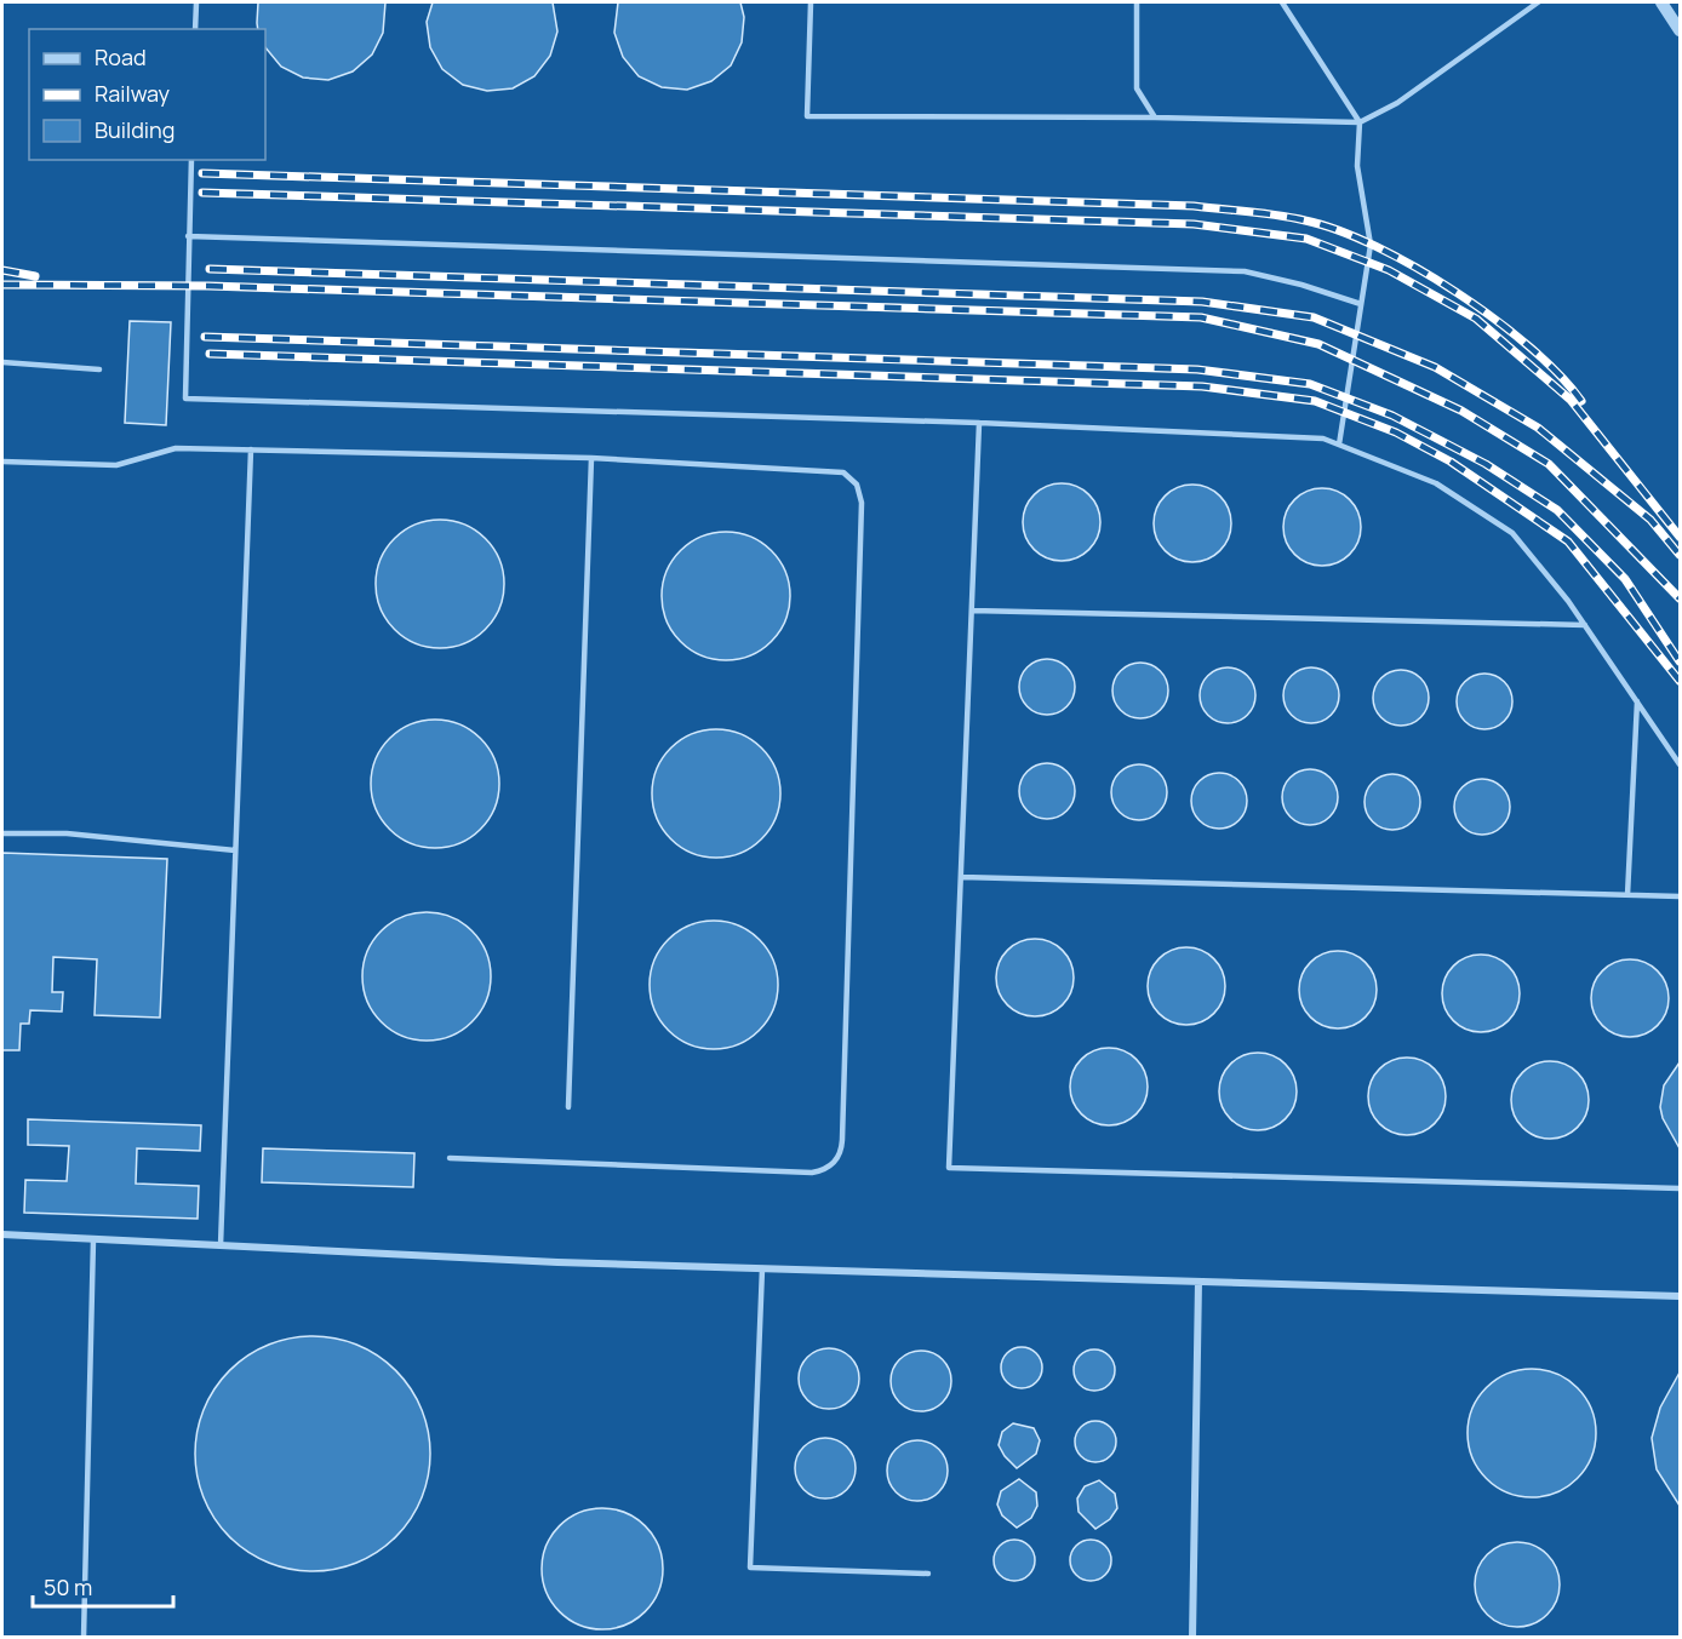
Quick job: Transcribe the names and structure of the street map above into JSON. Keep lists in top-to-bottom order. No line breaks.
{"legend":["Road","Railway","Building"],"scale_bar":"50 m"}
